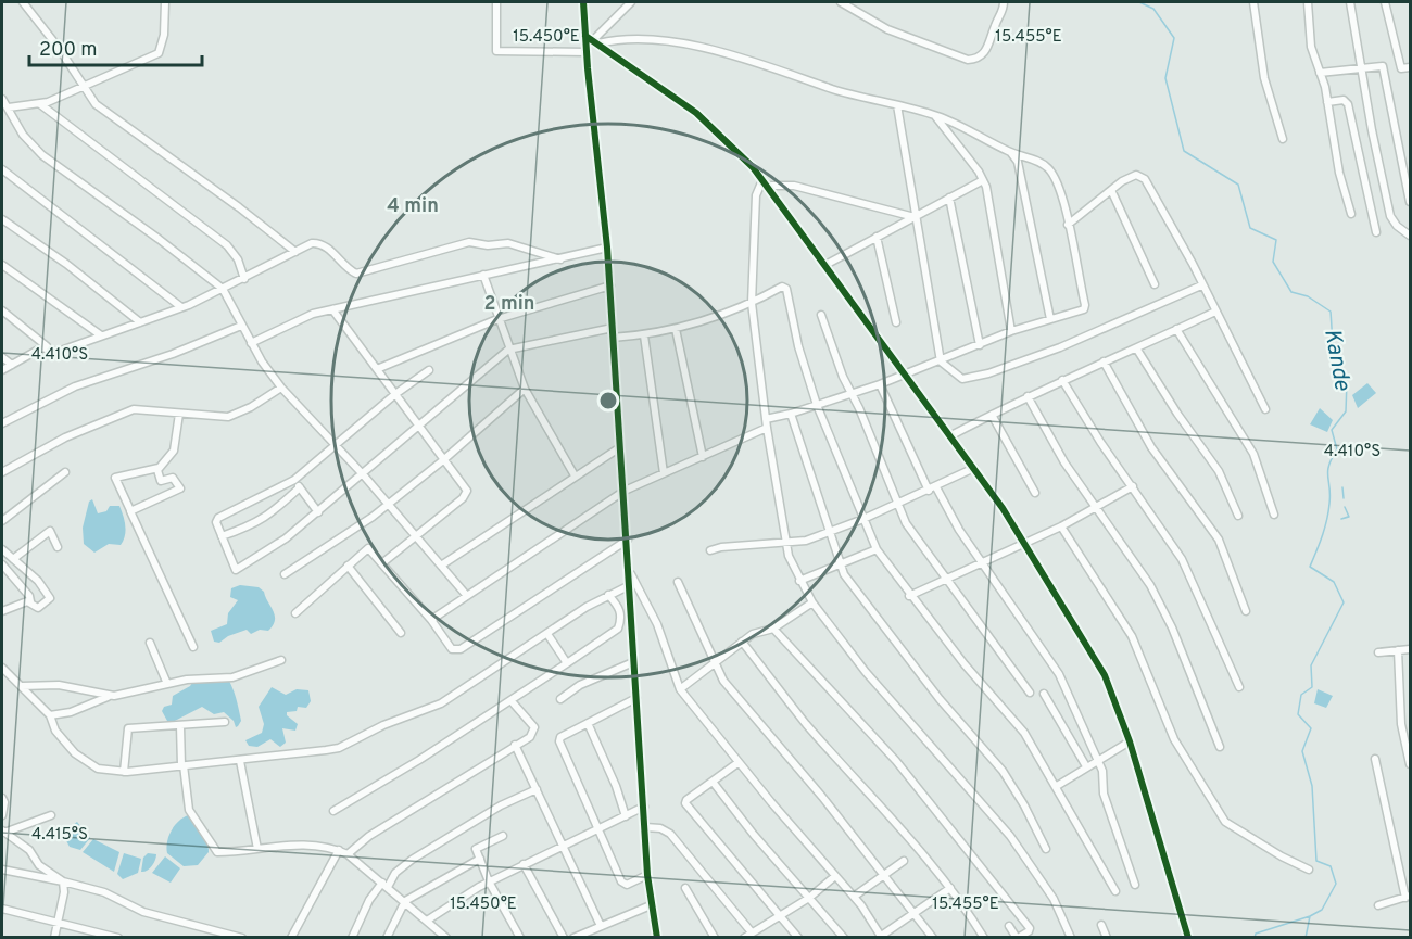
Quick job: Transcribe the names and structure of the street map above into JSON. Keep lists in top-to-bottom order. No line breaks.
{"water":["Kande"],"scale_bar":"200 m","coordinates":["15.450°E","15.455°E","4.410°S","4.415°S"],"rings":["4 min","2 min"]}
